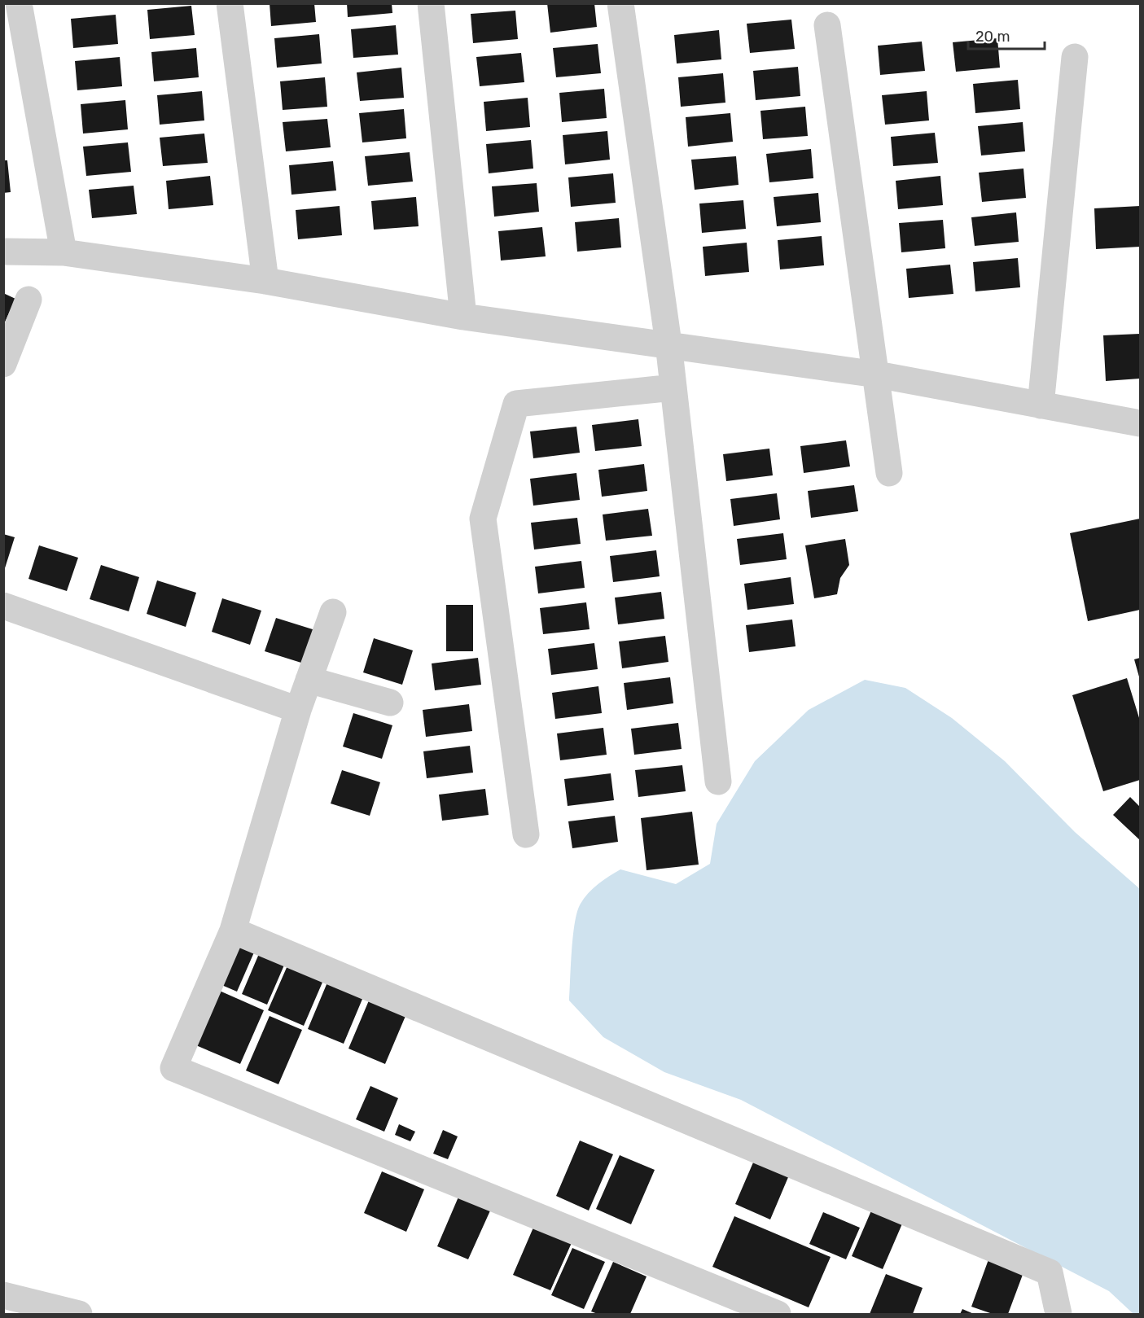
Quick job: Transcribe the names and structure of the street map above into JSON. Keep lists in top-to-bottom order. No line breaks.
{"scale_bar":"20 m"}
